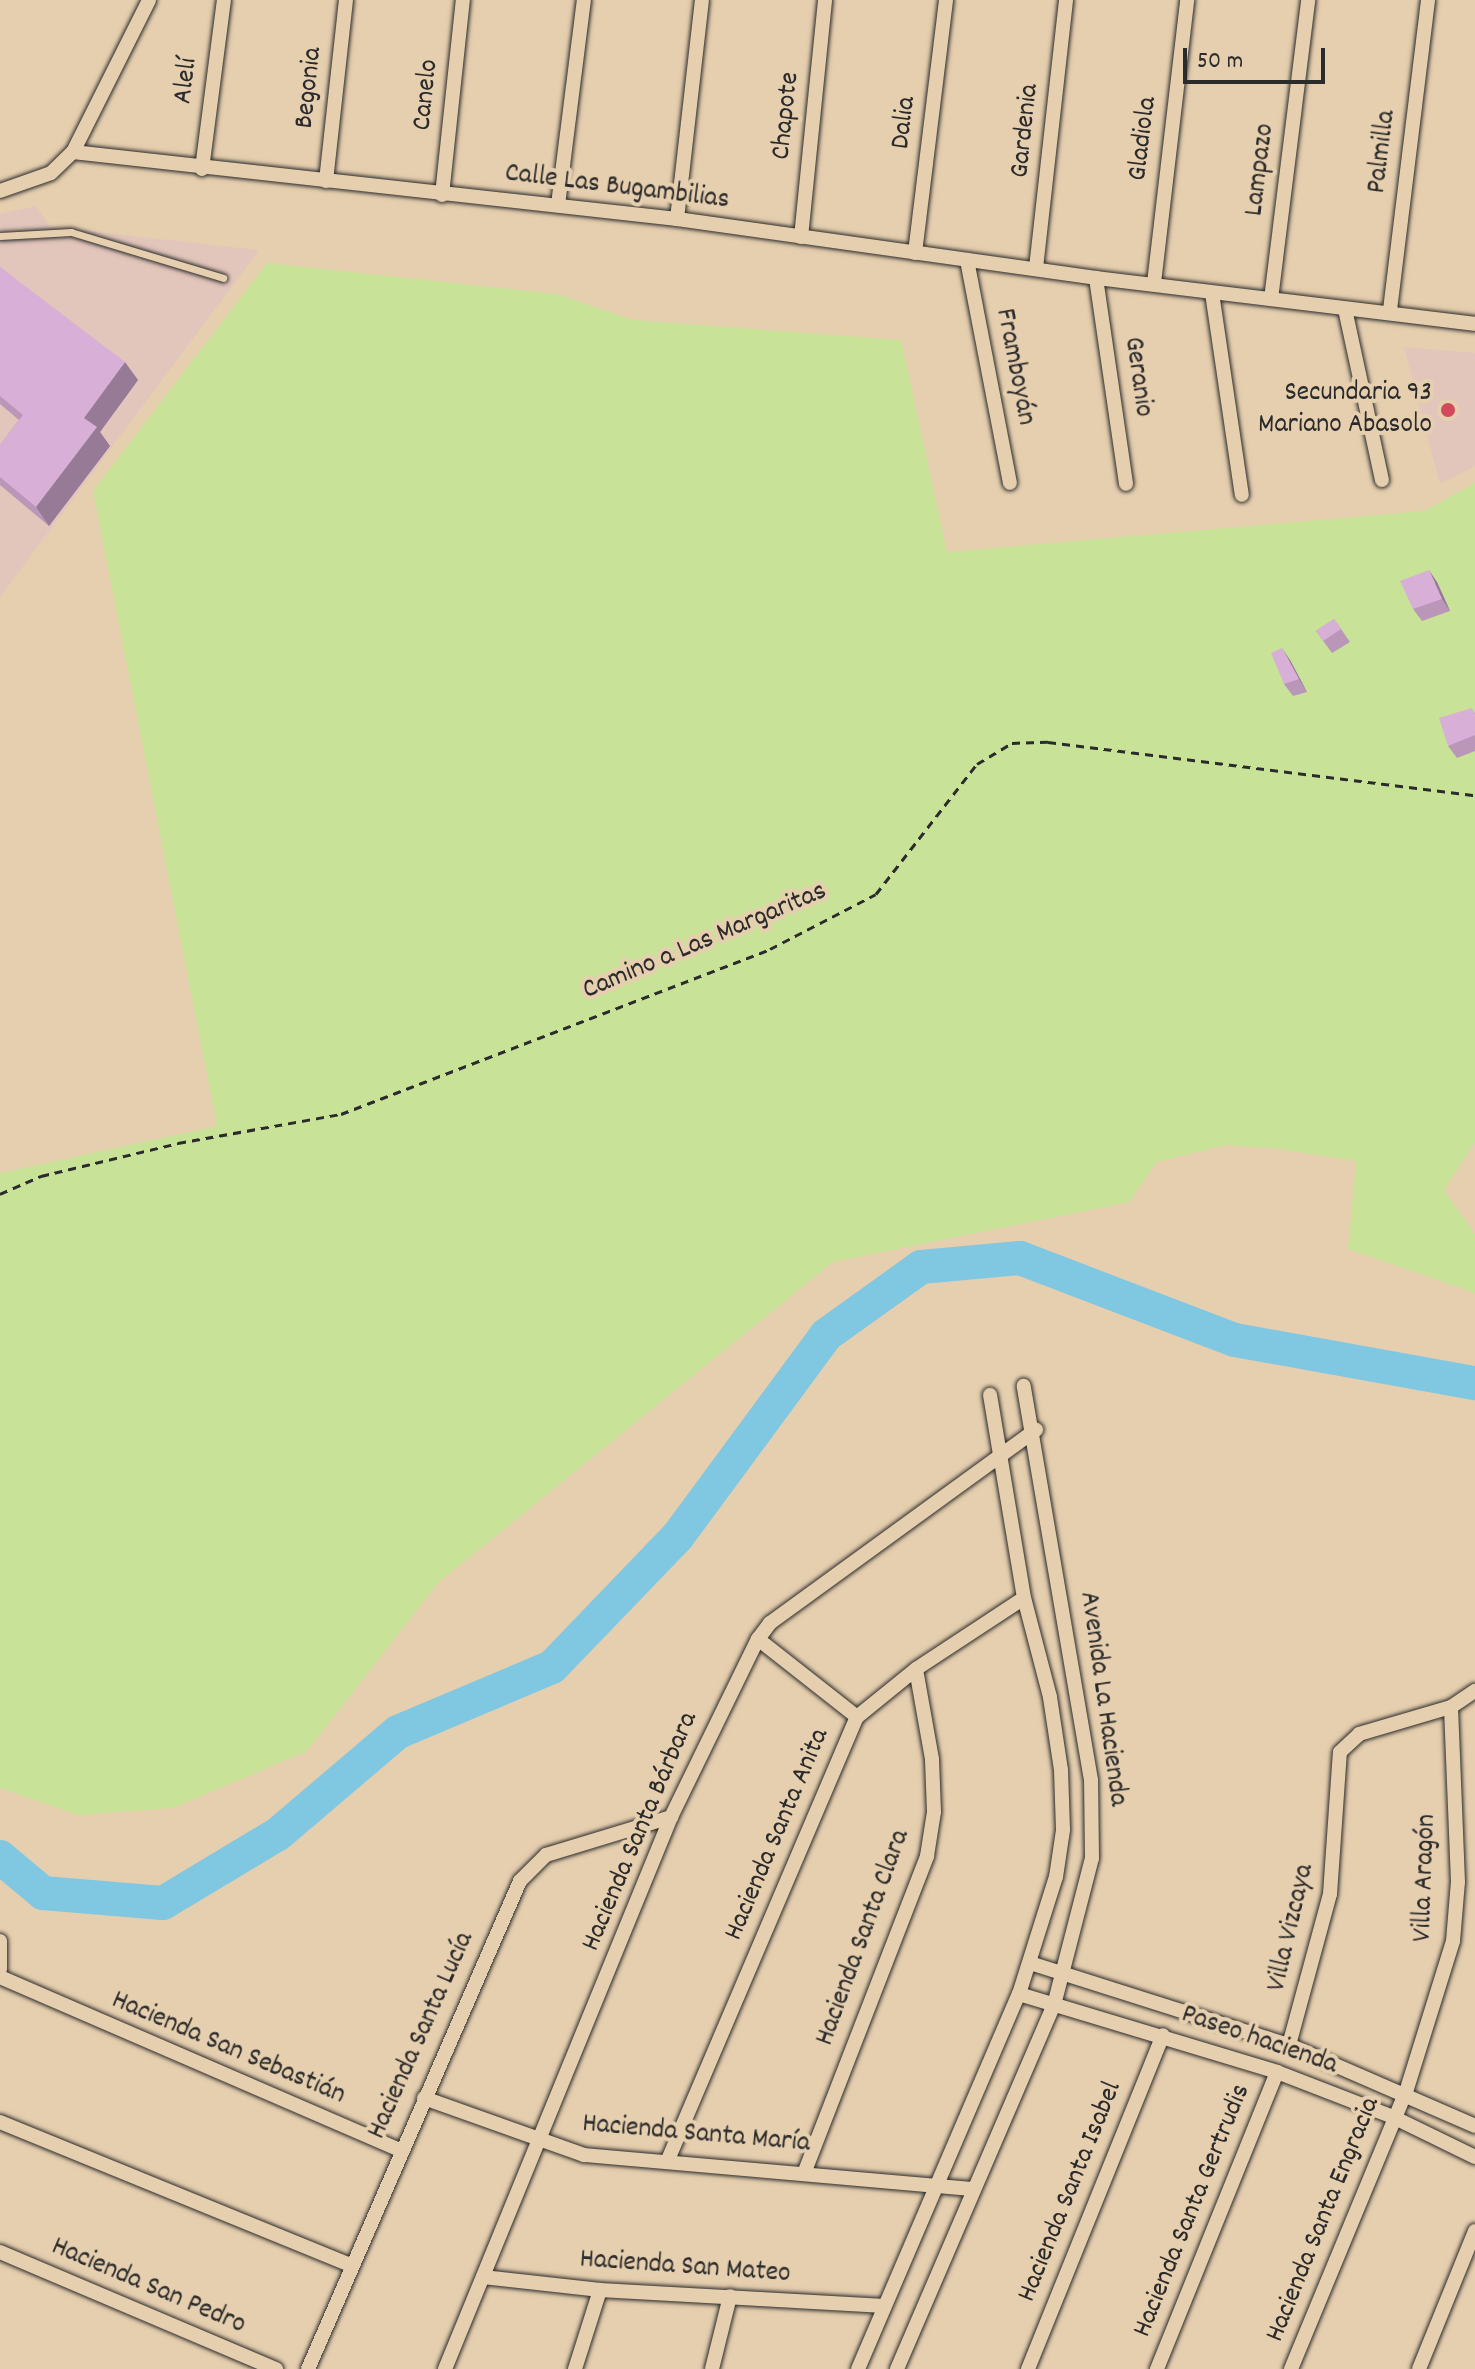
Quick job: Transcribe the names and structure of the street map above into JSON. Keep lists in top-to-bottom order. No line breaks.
{"streets":{"street":["Alelí","Begonia","Canelo","Chapote","Dalia","Gardenia","Gladiola","Palmilla","Lampazo","Calle Las Bugambilias","Framboyán","Geranio","Avenida La Hacienda","Hacienda Santa Bárbara","Hacienda Santa Anita","Villa Aragón","Villa Vizcaya","Hacienda Santa Clara","Hacienda Santa Lucía","Paseo hacienda","Hacienda San Sebastián","Hacienda Santa María","Hacienda Santa Isabel","Hacienda Santa Gertrudis","Hacienda Santa Engracia","Hacienda San Mateo","Hacienda San Pedro"],"path":["Camino a Las Margaritas"]},"crossings":[["Alelí","Calle Las Bugambilias"],["Begonia","Calle Las Bugambilias"],["Canelo","Calle Las Bugambilias"],["Chapote","Calle Las Bugambilias"],["Dalia","Calle Las Bugambilias"],["Gardenia","Calle Las Bugambilias"],["Gladiola","Calle Las Bugambilias"],["Palmilla","Calle Las Bugambilias"],["Lampazo","Calle Las Bugambilias"],["Calle Las Bugambilias","Framboyán"],["Calle Las Bugambilias","Geranio"],["Avenida La Hacienda","Hacienda Santa Bárbara"],["Avenida La Hacienda","Hacienda Santa Anita"],["Avenida La Hacienda","Paseo hacienda"],["Avenida La Hacienda","Hacienda Santa María"],["Avenida La Hacienda","Hacienda San Mateo"],["Hacienda Santa Bárbara","Hacienda Santa Lucía"],["Hacienda Santa Bárbara","Hacienda Santa María"],["Hacienda Santa Bárbara","Hacienda San Mateo"],["Hacienda Santa Anita","Hacienda Santa Clara"],["Hacienda Santa Anita","Hacienda Santa María"],["Villa Aragón","Villa Vizcaya"],["Villa Aragón","Paseo hacienda"],["Villa Aragón","Hacienda Santa Engracia"],["Villa Vizcaya","Paseo hacienda"],["Hacienda Santa Clara","Hacienda Santa María"],["Hacienda Santa Lucía","Hacienda San Sebastián"],["Hacienda Santa Lucía","Hacienda Santa María"],["Paseo hacienda","Hacienda Santa Isabel"],["Paseo hacienda","Hacienda Santa Gertrudis"],["Paseo hacienda","Hacienda Santa Engracia"]],"places":["Secundaria 93 Mariano Abasolo"],"scale_bar":"50 m"}
